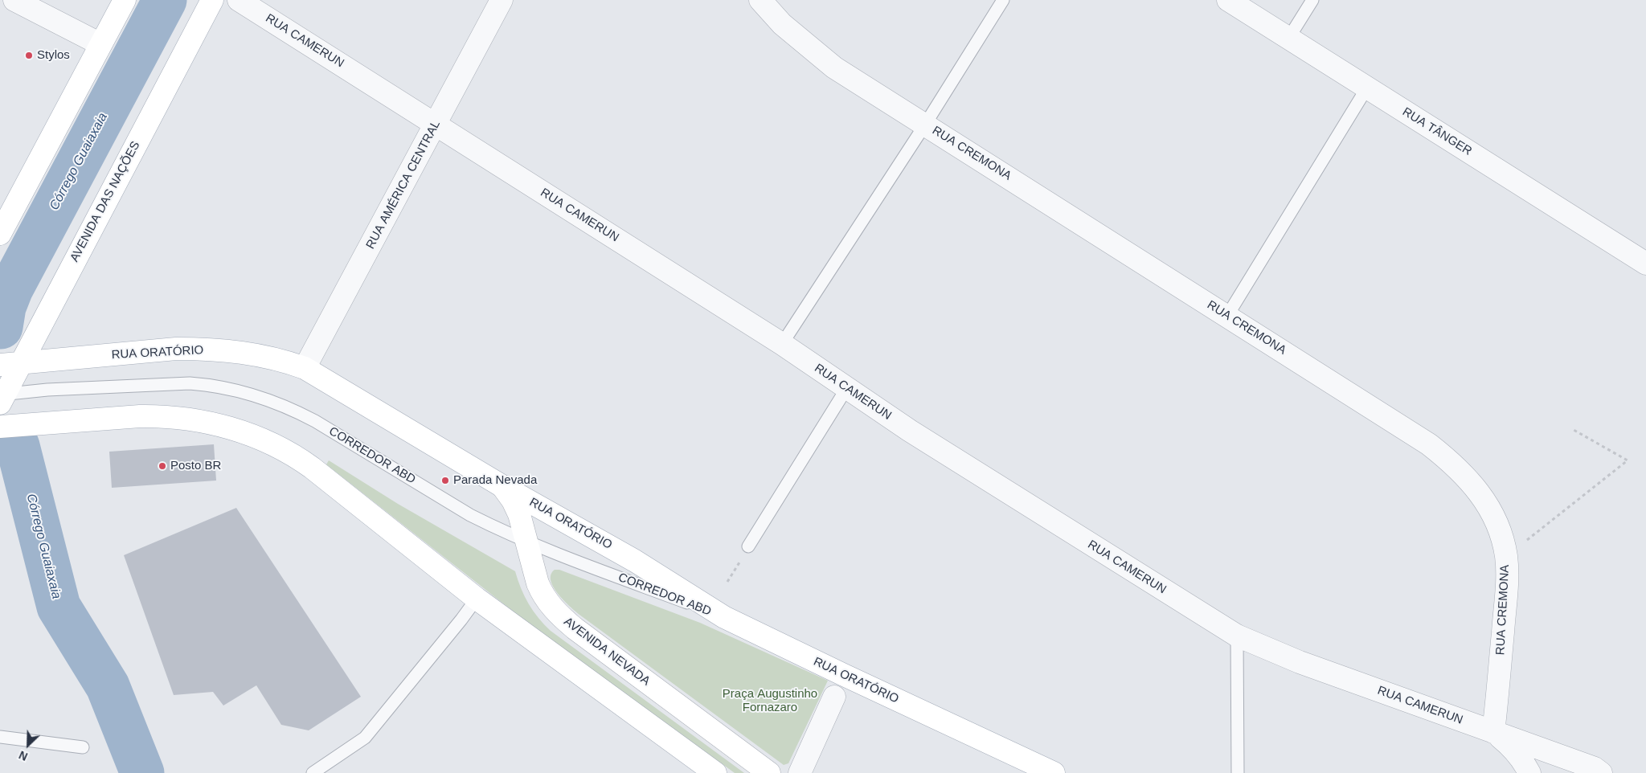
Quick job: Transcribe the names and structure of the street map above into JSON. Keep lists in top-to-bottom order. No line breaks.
{"streets":{"main road":["AVENIDA DAS NAÇÕES","RUA ORATÓRIO","AVENIDA NEVADA"],"street":["RUA CAMERUN","RUA TÂNGER","RUA CREMONA","RUA AMÉRICA CENTRAL"],"lane":["CORREDOR ABD"]},"crossings":[["RUA CAMERUN","RUA CREMONA"],["RUA CAMERUN","RUA AMÉRICA CENTRAL"],["RUA AMÉRICA CENTRAL","RUA ORATÓRIO"],["AVENIDA DAS NAÇÕES","RUA ORATÓRIO"],["AVENIDA DAS NAÇÕES","CORREDOR ABD"],["RUA ORATÓRIO","CORREDOR ABD"],["RUA ORATÓRIO","AVENIDA NEVADA"],["CORREDOR ABD","AVENIDA NEVADA"]],"water":["Córrego Guaiaxaia"],"parks":["Praça Augustinho Fornazaro"],"places":["Stylos","Posto BR","Parada Nevada"],"north":"bottom left"}
